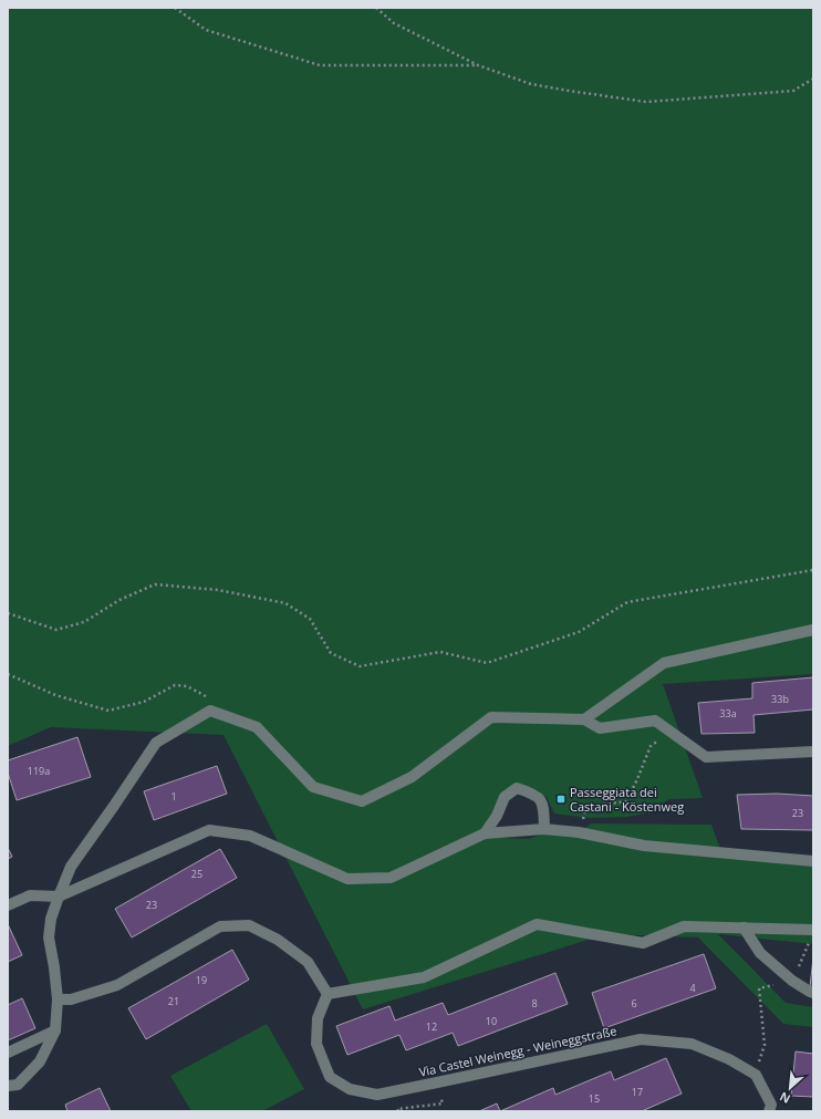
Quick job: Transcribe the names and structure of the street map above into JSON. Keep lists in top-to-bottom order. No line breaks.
{"streets":{"street":["Via Castel Weinegg - Weineggstraße"]},"places":{"transit":["Passeggiata dei Castani - Köstenweg"]},"house_numbers":["33b","33a","119a","1","23","25","23","19","4","21","8","6","10","12","17","15"],"north":"bottom left"}
